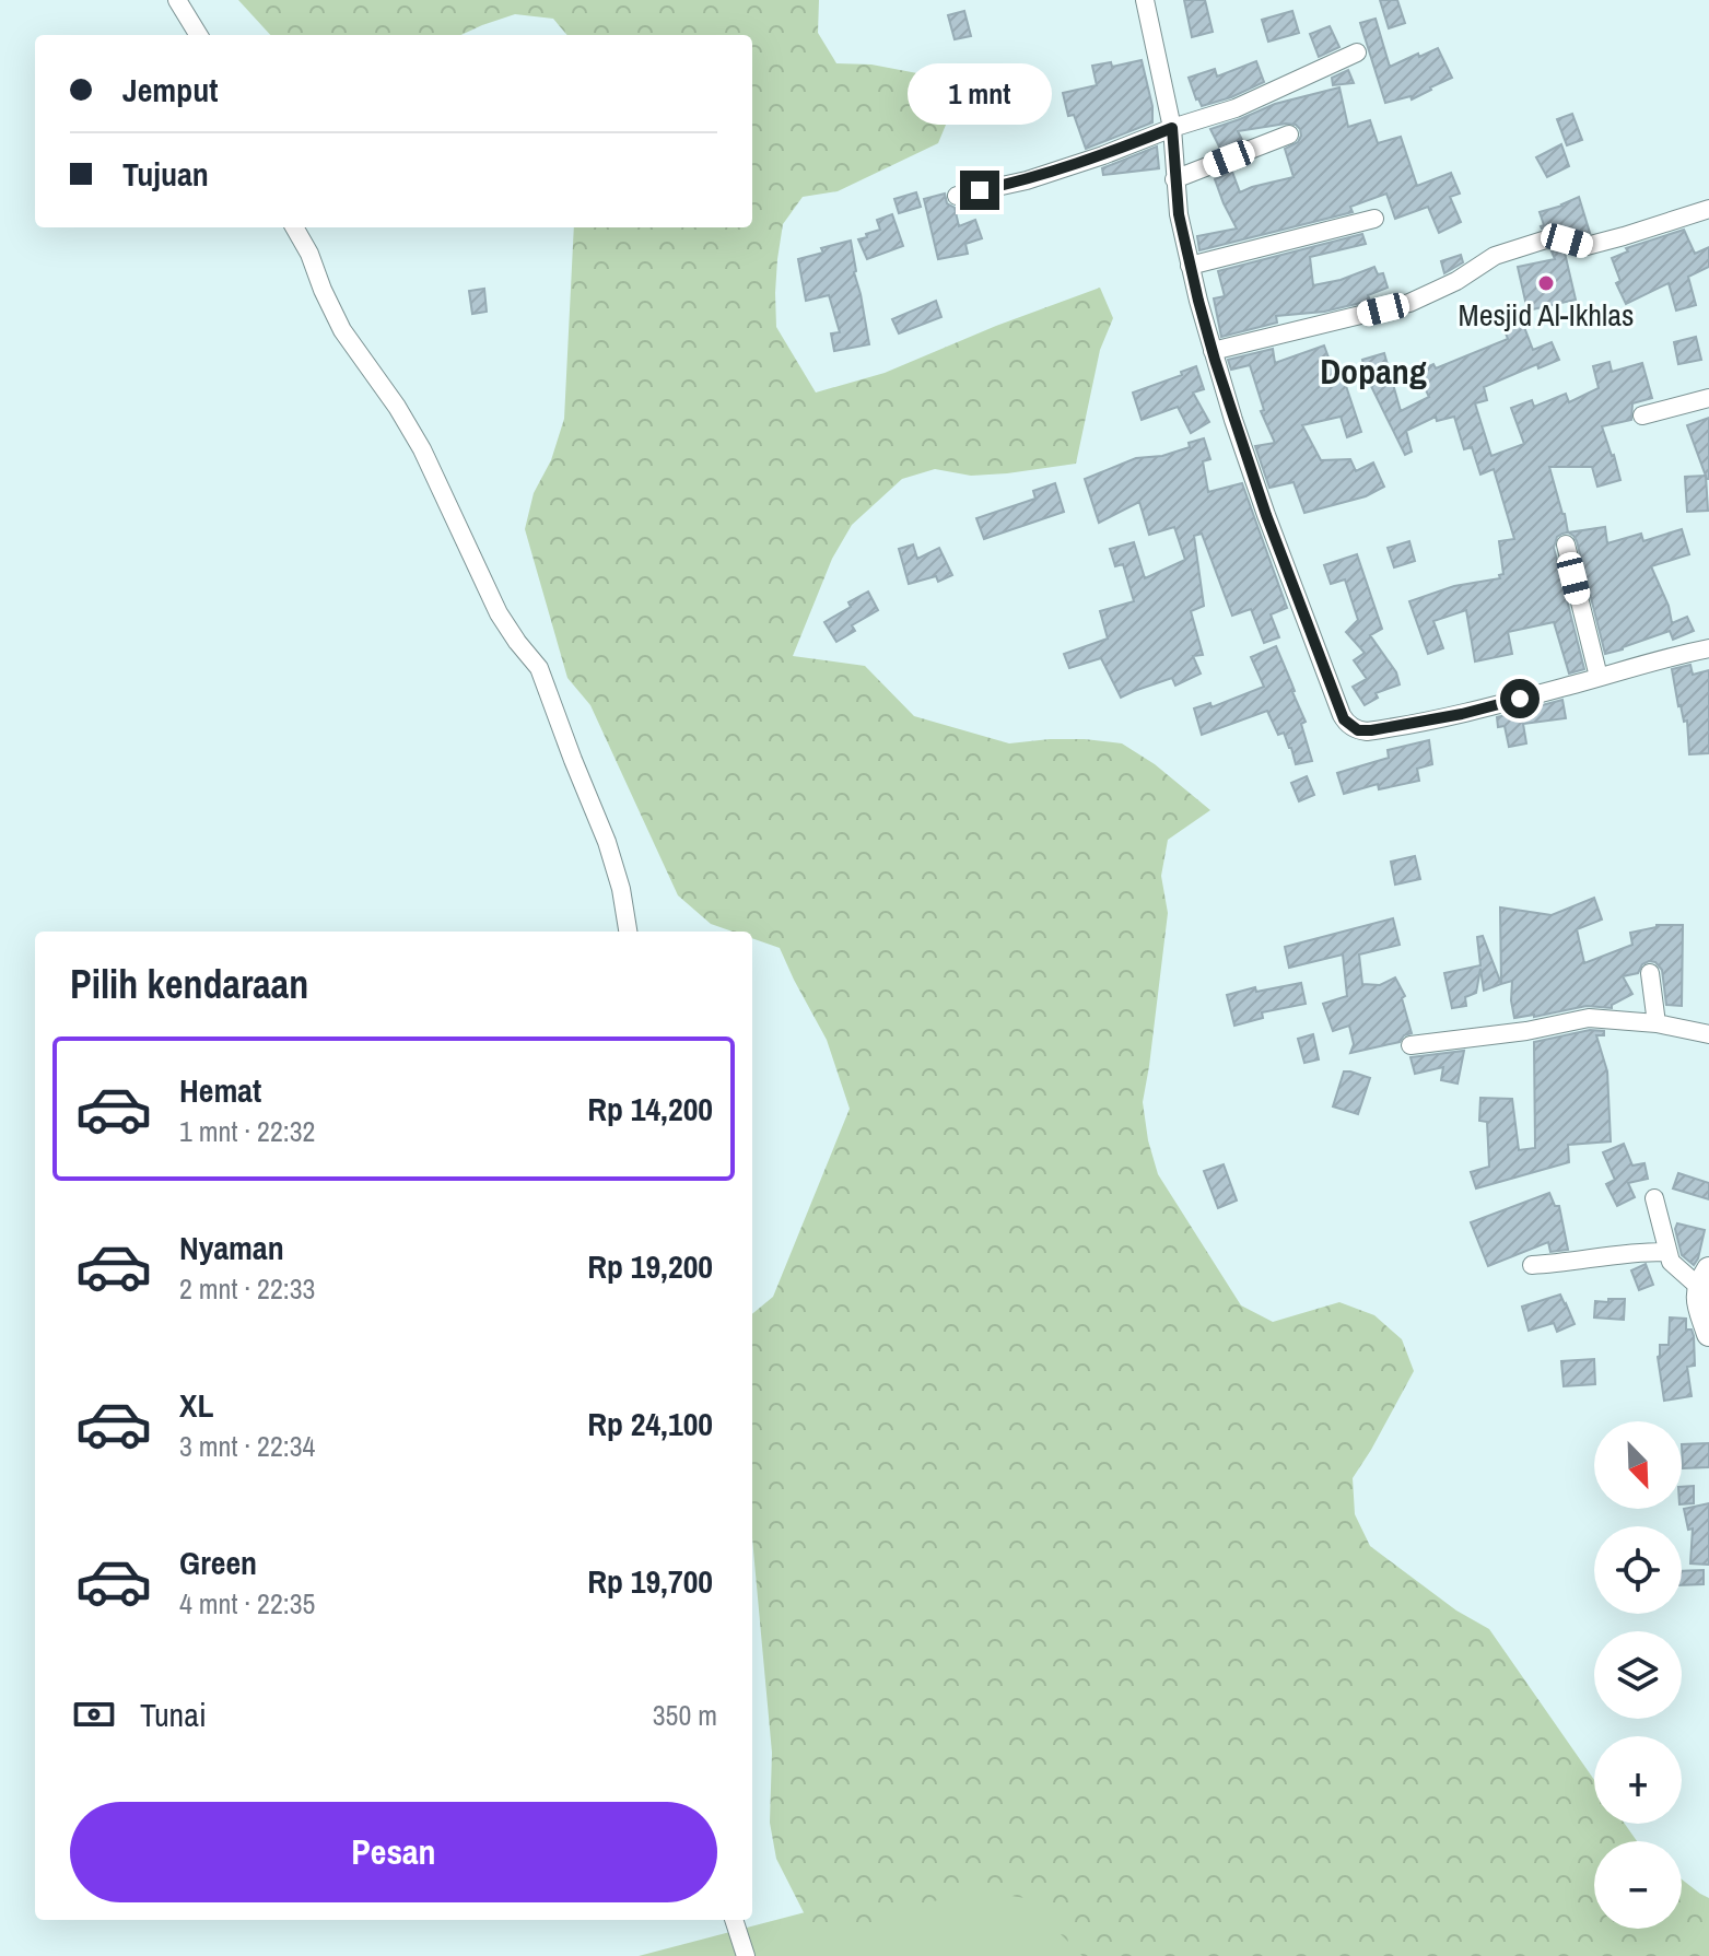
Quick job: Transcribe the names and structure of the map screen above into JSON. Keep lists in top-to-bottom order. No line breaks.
{"districts":["Dopang"],"places":["Mesjid Al-Ikhlas"],"north":"bottom right","page":{"banner":["Jemput","Tujuan"],"bubble":"1 mnt","heading":"Pilih kendaraan","list":[{"name":"Hemat","note":"1 mnt · 22:32","value":"Rp 14,200"},{"name":"Nyaman","note":"2 mnt · 22:33","value":"Rp 19,200"},{"name":"XL","note":"3 mnt · 22:34","value":"Rp 24,100"},{"name":"Green","note":"4 mnt · 22:35","value":"Rp 19,700"}],"map_buttons":["+","−"],"pay":["Tunai","350 m"],"buttons":"Pesan"}}
